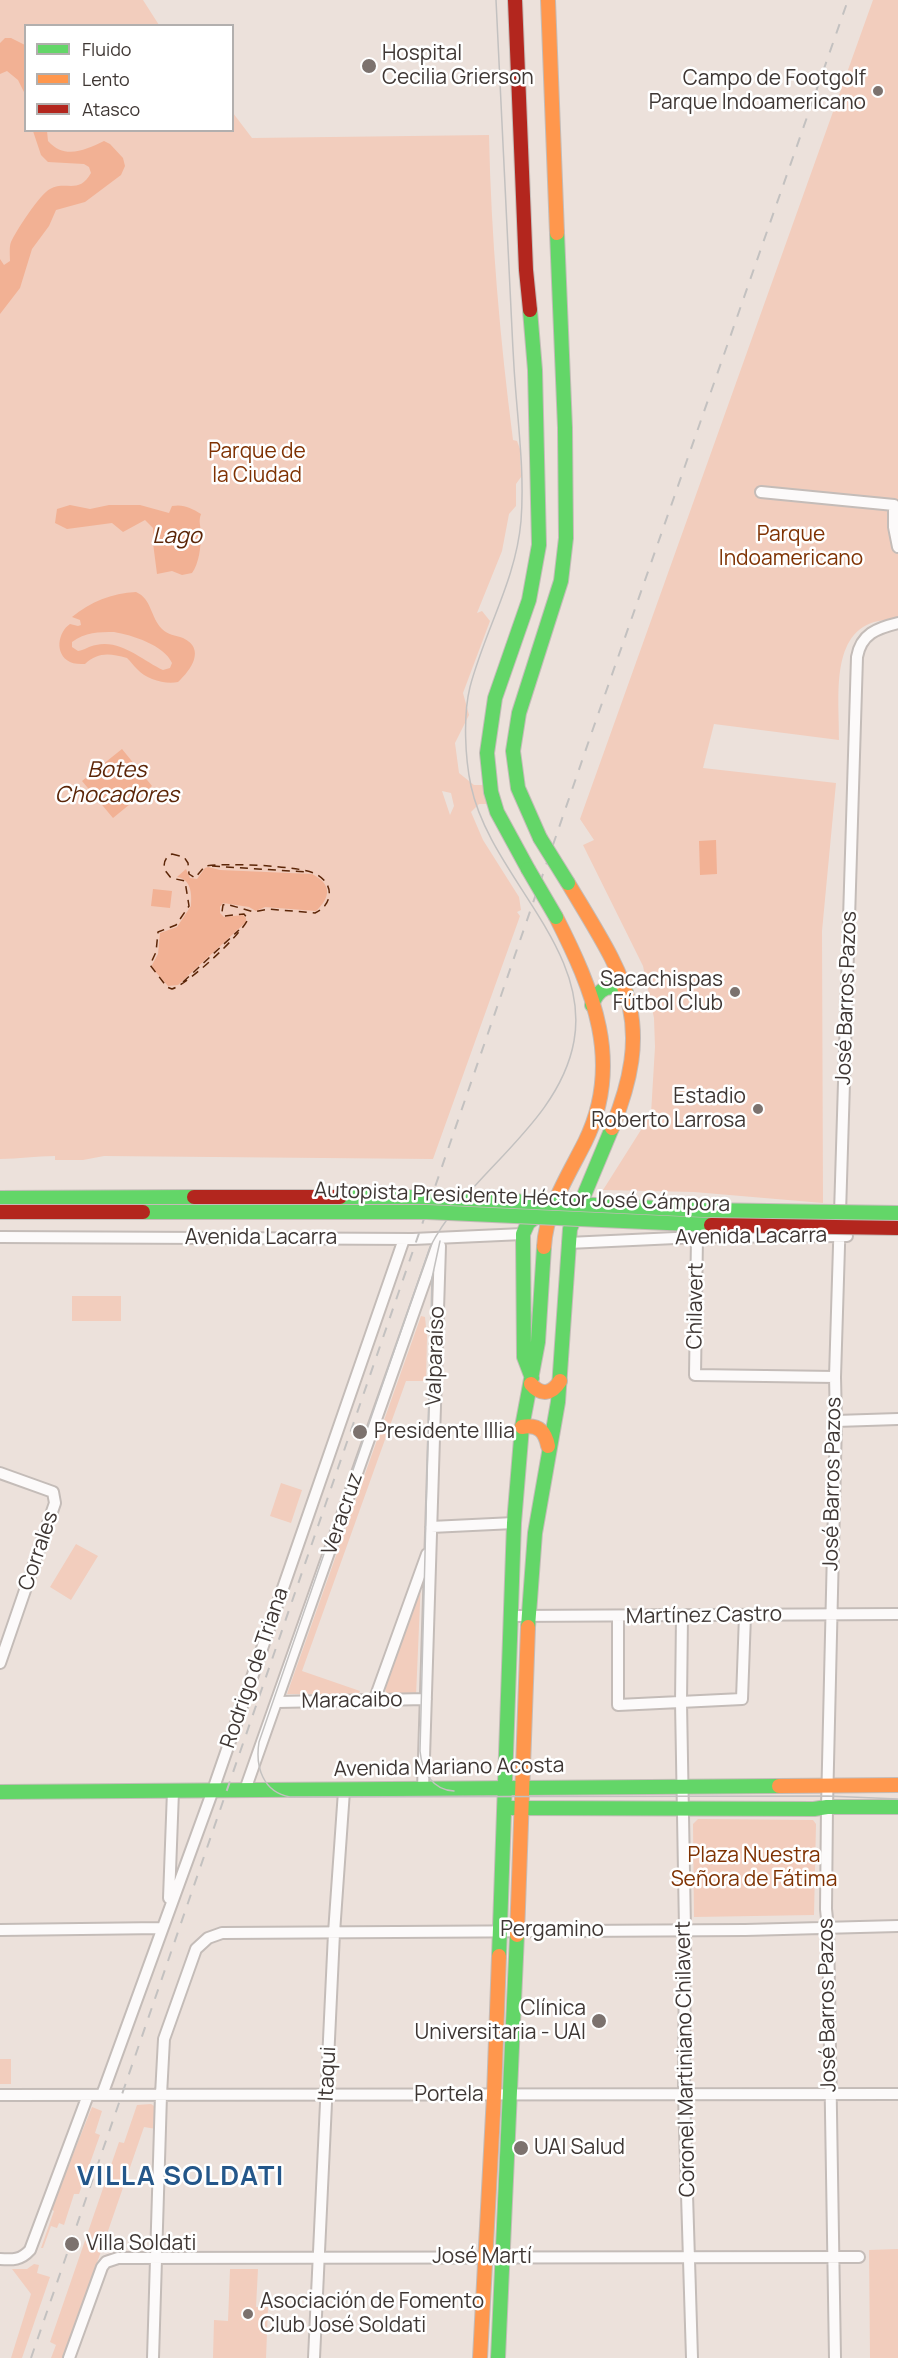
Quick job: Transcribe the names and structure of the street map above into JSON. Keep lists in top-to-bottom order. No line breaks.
{"streets":{"main road":["Autopista Presidente Héctor José Cámpora","Avenida Mariano Acosta"],"street":["José Barros Pazos","Avenida Lacarra","Chilavert","Valparaíso","Veracruz","Corrales","Martínez Castro","Rodrigo de Triana","Maracaibo","Pergamino","Coronel Martiniano Chilavert","Itaqui","Portela","José Martí"]},"crossings":[["José Barros Pazos","Avenida Lacarra"],["José Barros Pazos","Chilavert"],["José Barros Pazos","Martínez Castro"],["José Barros Pazos","Avenida Mariano Acosta"],["José Barros Pazos","Pergamino"],["José Barros Pazos","Portela"],["José Barros Pazos","José Martí"],["Avenida Lacarra","Chilavert"],["Avenida Lacarra","Valparaíso"],["Avenida Lacarra","Veracruz"],["Avenida Lacarra","Rodrigo de Triana"],["Valparaíso","Veracruz"],["Valparaíso","Maracaibo"],["Valparaíso","Avenida Mariano Acosta"],["Veracruz","Maracaibo"],["Veracruz","Avenida Mariano Acosta"],["Martínez Castro","Coronel Martiniano Chilavert"],["Rodrigo de Triana","Avenida Mariano Acosta"],["Rodrigo de Triana","Portela"],["Avenida Mariano Acosta","Coronel Martiniano Chilavert"],["Avenida Mariano Acosta","Itaqui"],["Pergamino","Coronel Martiniano Chilavert"],["Pergamino","Itaqui"],["Pergamino","Portela"],["Coronel Martiniano Chilavert","Portela"],["Coronel Martiniano Chilavert","José Martí"],["Itaqui","Portela"],["Itaqui","José Martí"]],"districts":["VILLA SOLDATI"],"water":["Lago","Botes Chocadores"],"parks":["Parque de la Ciudad","Parque Indoamericano","Plaza Nuestra Señora de Fátima"],"places":["Hospital Cecilia Grierson","Campo de Footgolf Parque Indoamericano","Sacachispas Fútbol Club","Estadio Roberto Larrosa","Presidente Illia","Clínica Universitaria - UAI","UAI Salud","Villa Soldati","Asociación de Fomento Club José Soldati"],"legend":["Fluido","Lento","Atasco"]}
